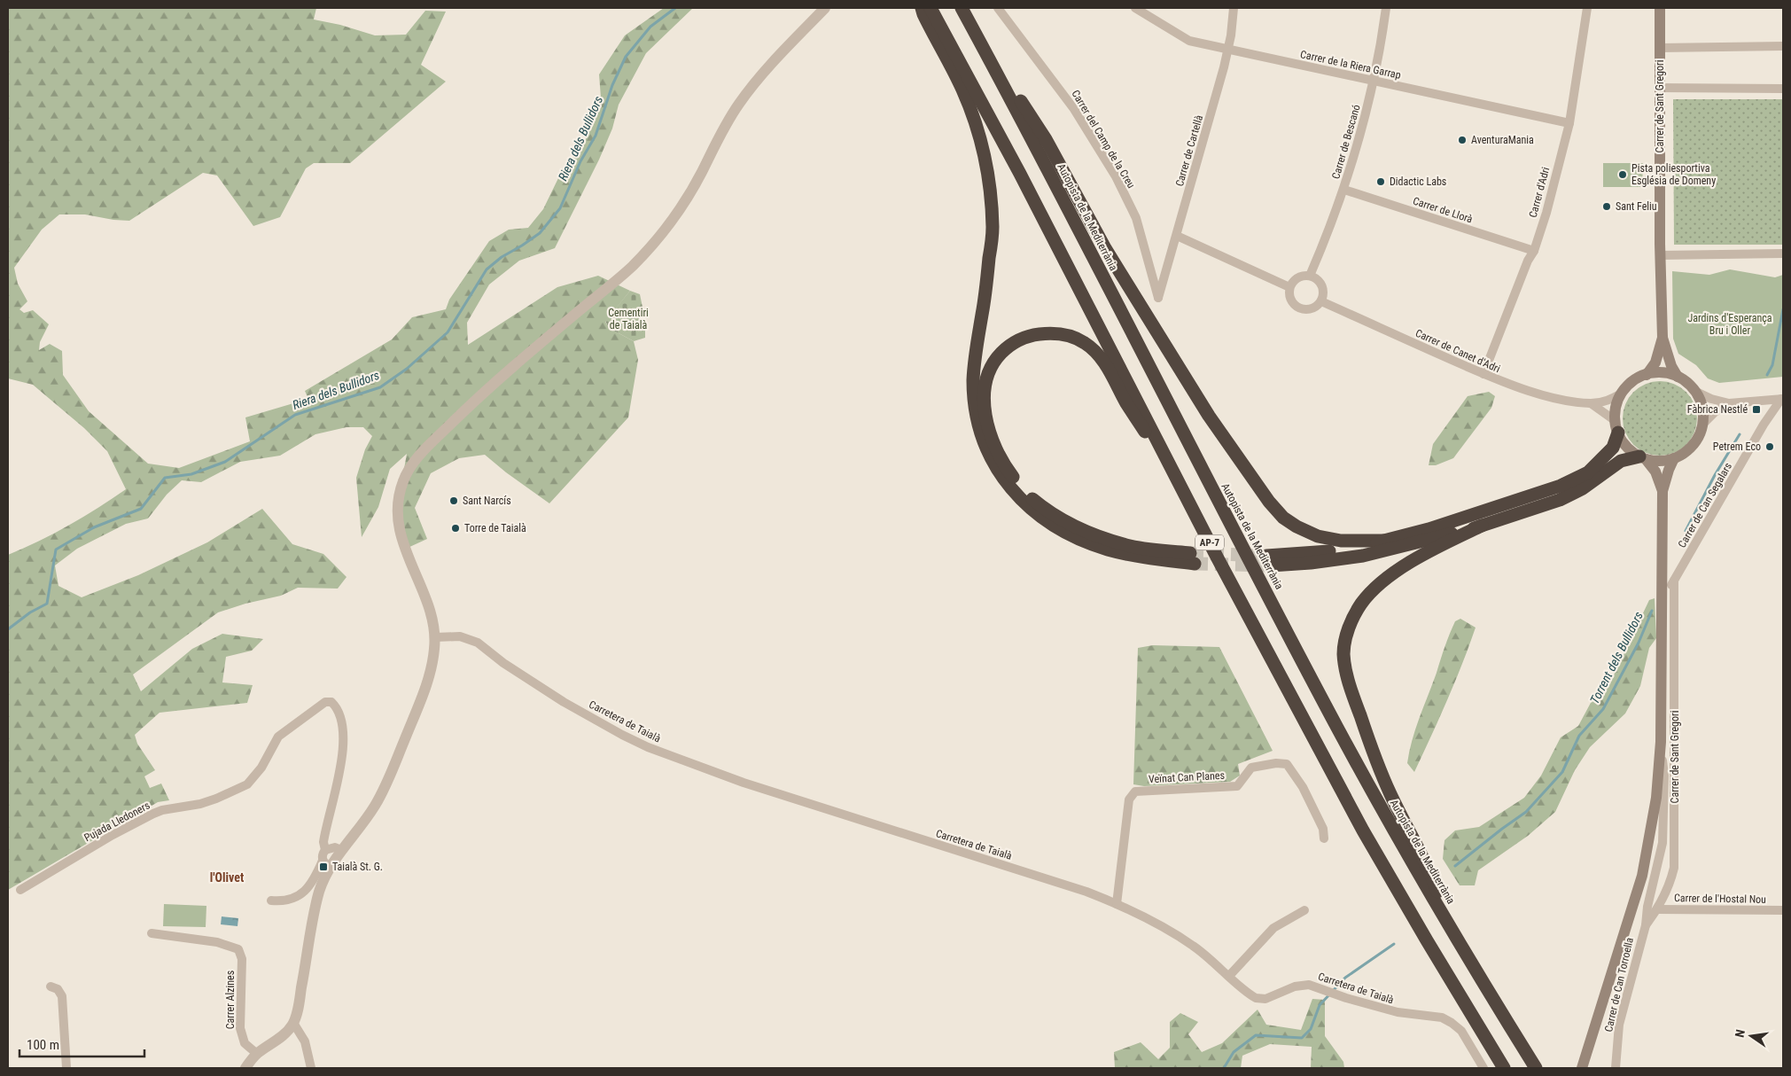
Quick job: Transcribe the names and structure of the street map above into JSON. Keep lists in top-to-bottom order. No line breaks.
{"streets":{"highway":["Autopista de la Mediterrània","AP-7"],"main road":["Carrer de Sant Gregori"],"street":["Carrer de la Riera Garrap","Carrer del Camp de la Creu","Carrer de Bescanó","Carrer de Cartellà","Carrer d'Adri","Carrer de Llorà","Carrer de Canet d'Adri","Carrer de Can Segalars","Carretera de Taialà","Veïnat Can Planes","Pujada Lledoners","Carrer de l'Hostal Nou","Carrer de Can Torroella","Carrer Alzines"]},"crossings":[["Carrer de la Riera Garrap","Carrer de Bescanó"],["Carrer de la Riera Garrap","Carrer de Cartellà"],["Carrer de la Riera Garrap","Carrer d'Adri"],["Carrer de Sant Gregori","Carrer de Canet d'Adri"],["Carrer de Sant Gregori","Carrer de Can Segalars"],["Carrer de Sant Gregori","Carrer de l'Hostal Nou"],["Carrer de Sant Gregori","Carrer de Can Torroella"],["Carrer del Camp de la Creu","Carrer de Cartellà"],["Carrer de Bescanó","Carrer de Llorà"],["Carrer de Bescanó","Carrer de Canet d'Adri"],["Carrer d'Adri","Carrer de Llorà"],["Carrer d'Adri","Carrer de Canet d'Adri"],["Carretera de Taialà","Veïnat Can Planes"]],"districts":["l'Olivet"],"water":["Riera dels Bullidors","Torrent dels Bullidors"],"parks":["Cementiri de Taialà","Jardins d'Esperança Bru i Oller"],"places":{"other":["AventuraMania","Pista poliesportiva Església de Domeny","Didactic Labs","Sant Feliu","Petrem Eco","Sant Narcís","Torre de Taialà"],"transit":["Fàbrica Nestlé","Taialà St. G."]},"scale_bar":"100 m","north":"left"}
